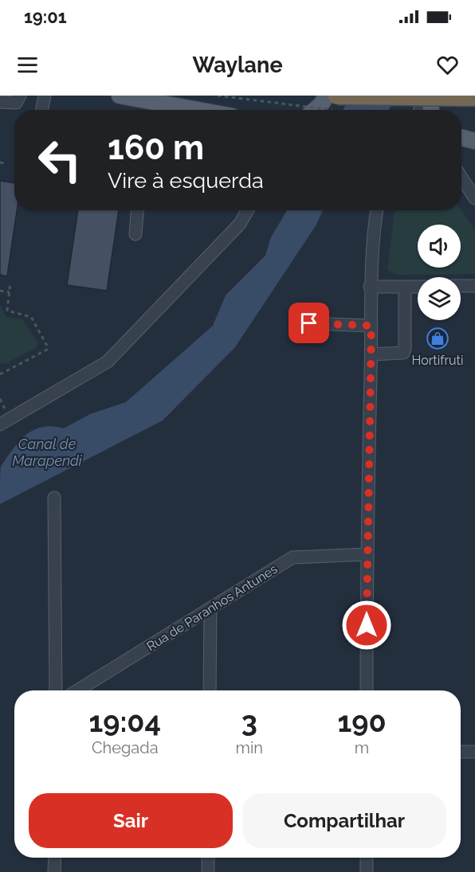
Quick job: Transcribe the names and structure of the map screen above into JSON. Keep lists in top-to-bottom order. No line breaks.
{"streets":{"street":["Rua de Paranhos Antunes"]},"water":["Canal de Marapendi"],"places":{"shop":["Hortifruti"]},"page":{"status":"19:01","header":"Waylane","turn":["160 m","Vire à esquerda"],"eta":["19:04","Chegada","3","min","190","m"],"buttons":["Sair","Compartilhar"]}}
